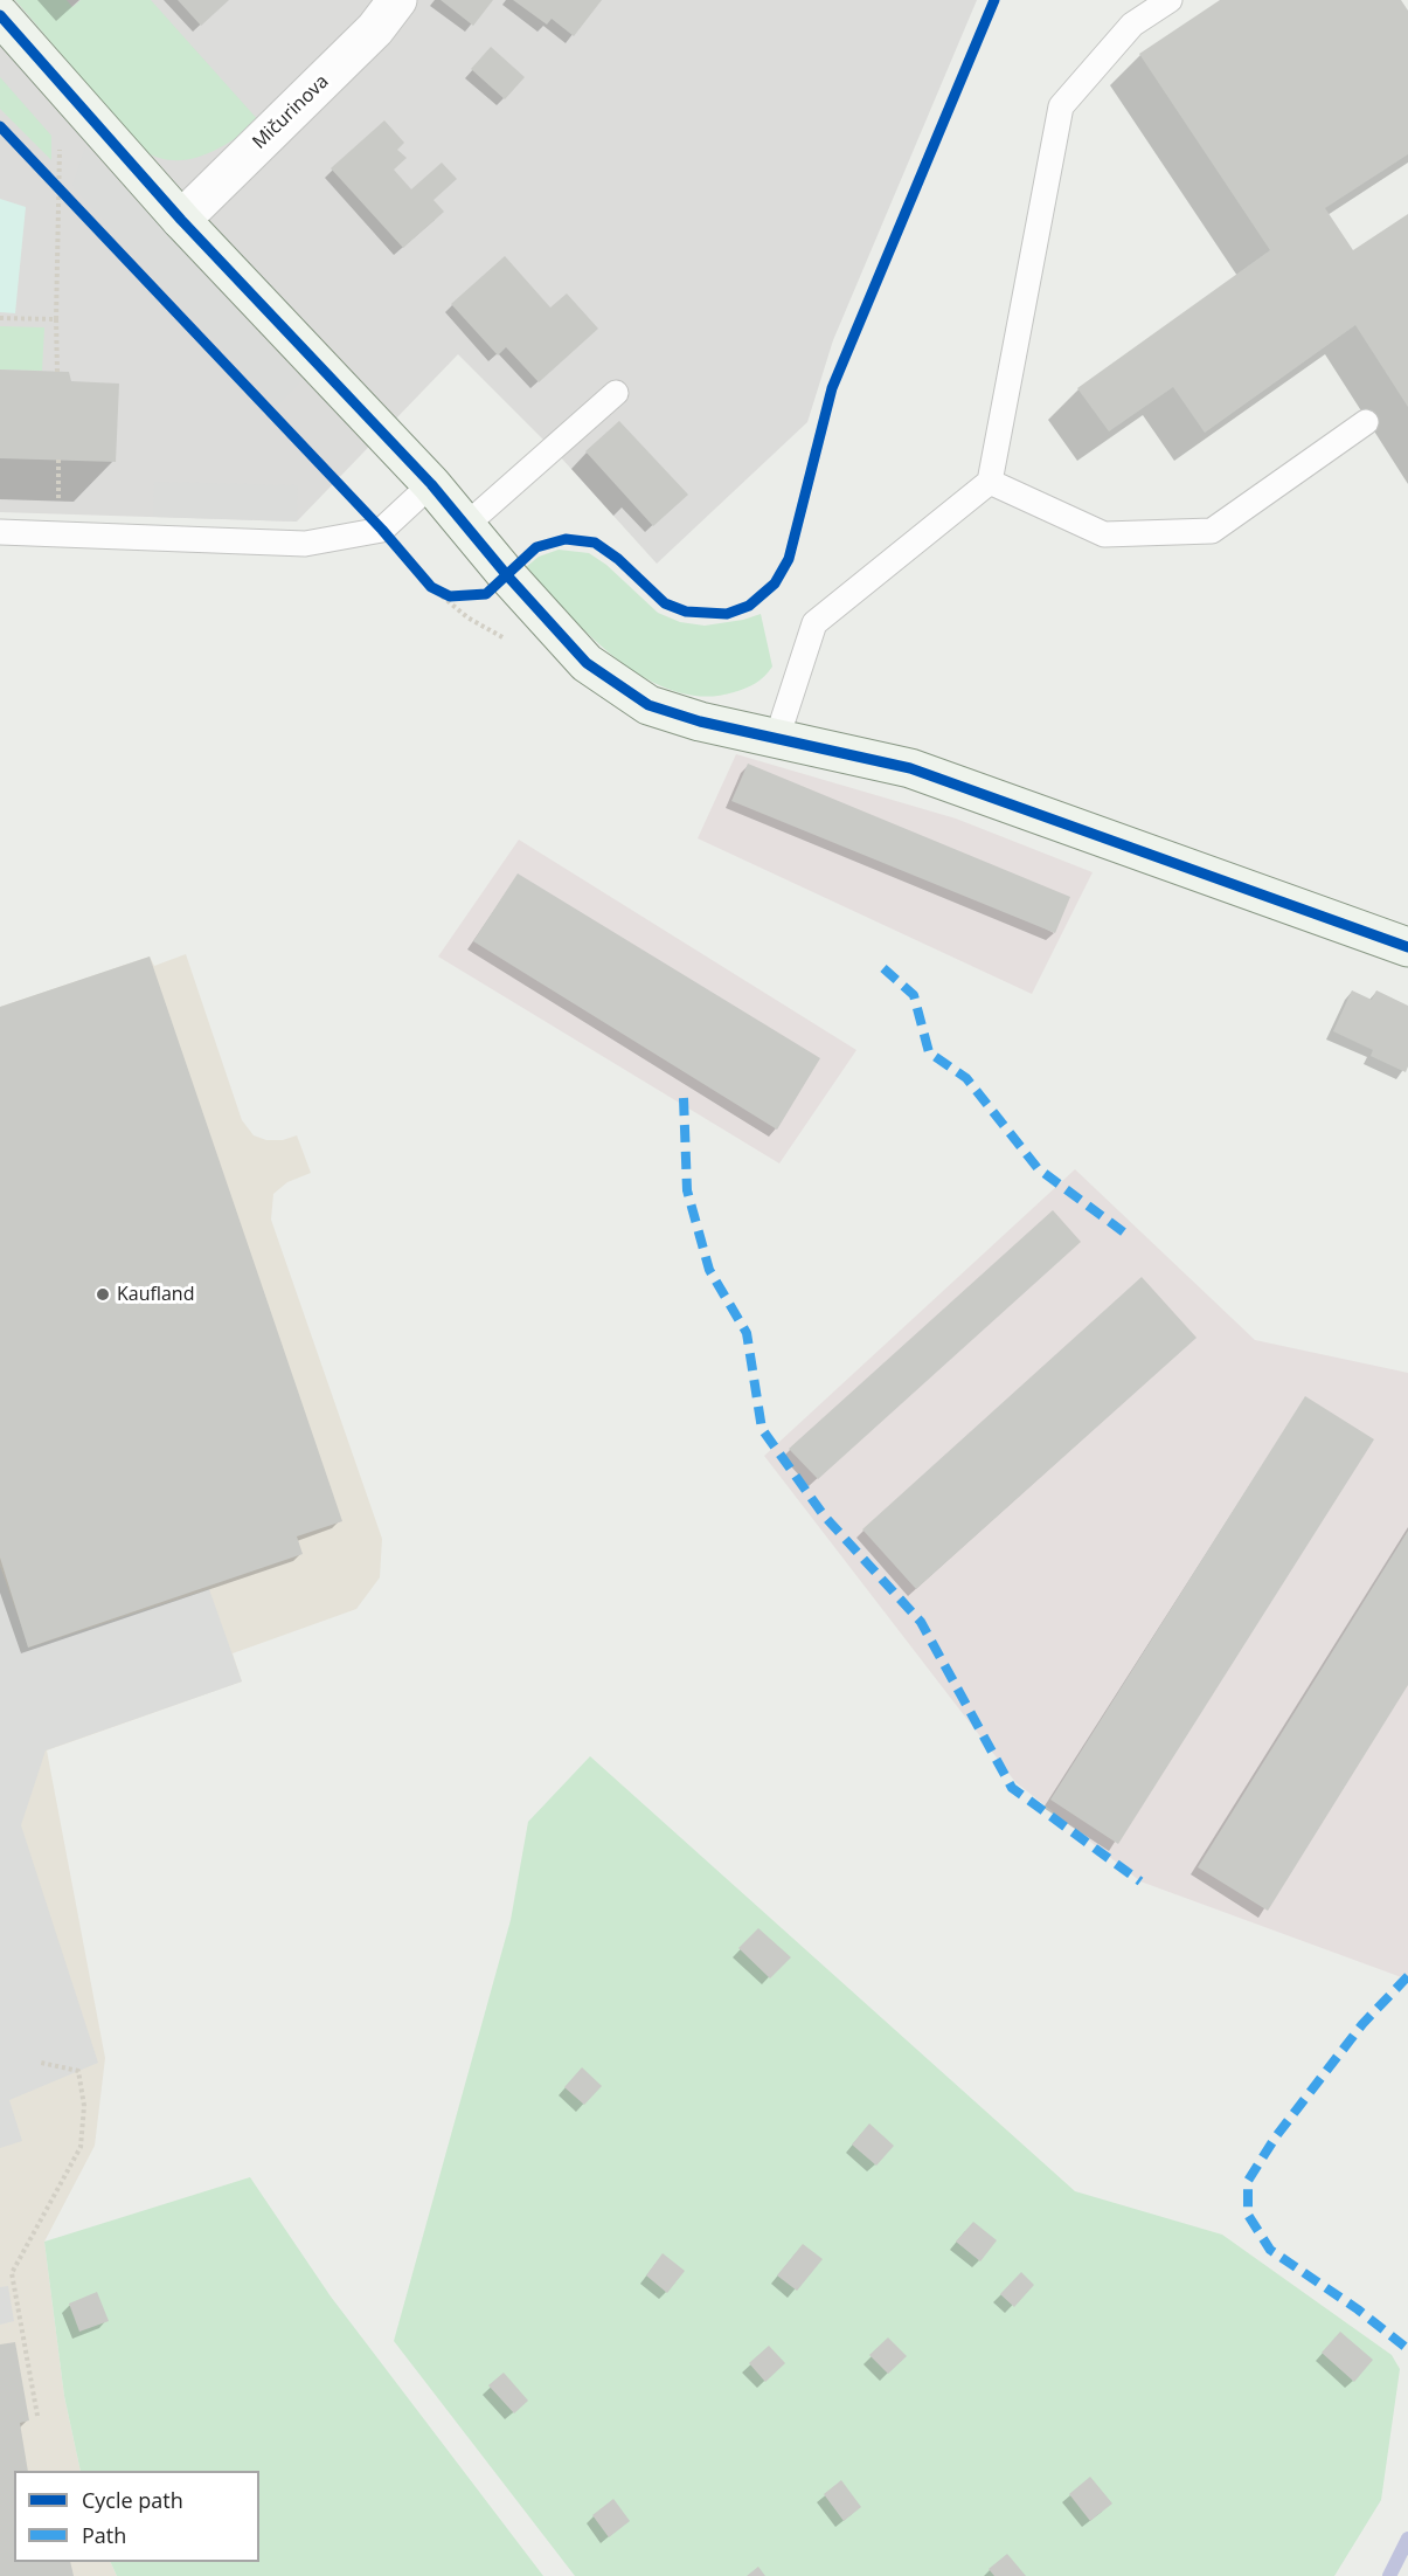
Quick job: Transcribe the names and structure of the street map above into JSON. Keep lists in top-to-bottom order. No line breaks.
{"streets":{"street":["Mičurinova"]},"places":["Kaufland"],"legend":["Cycle path","Path"]}
